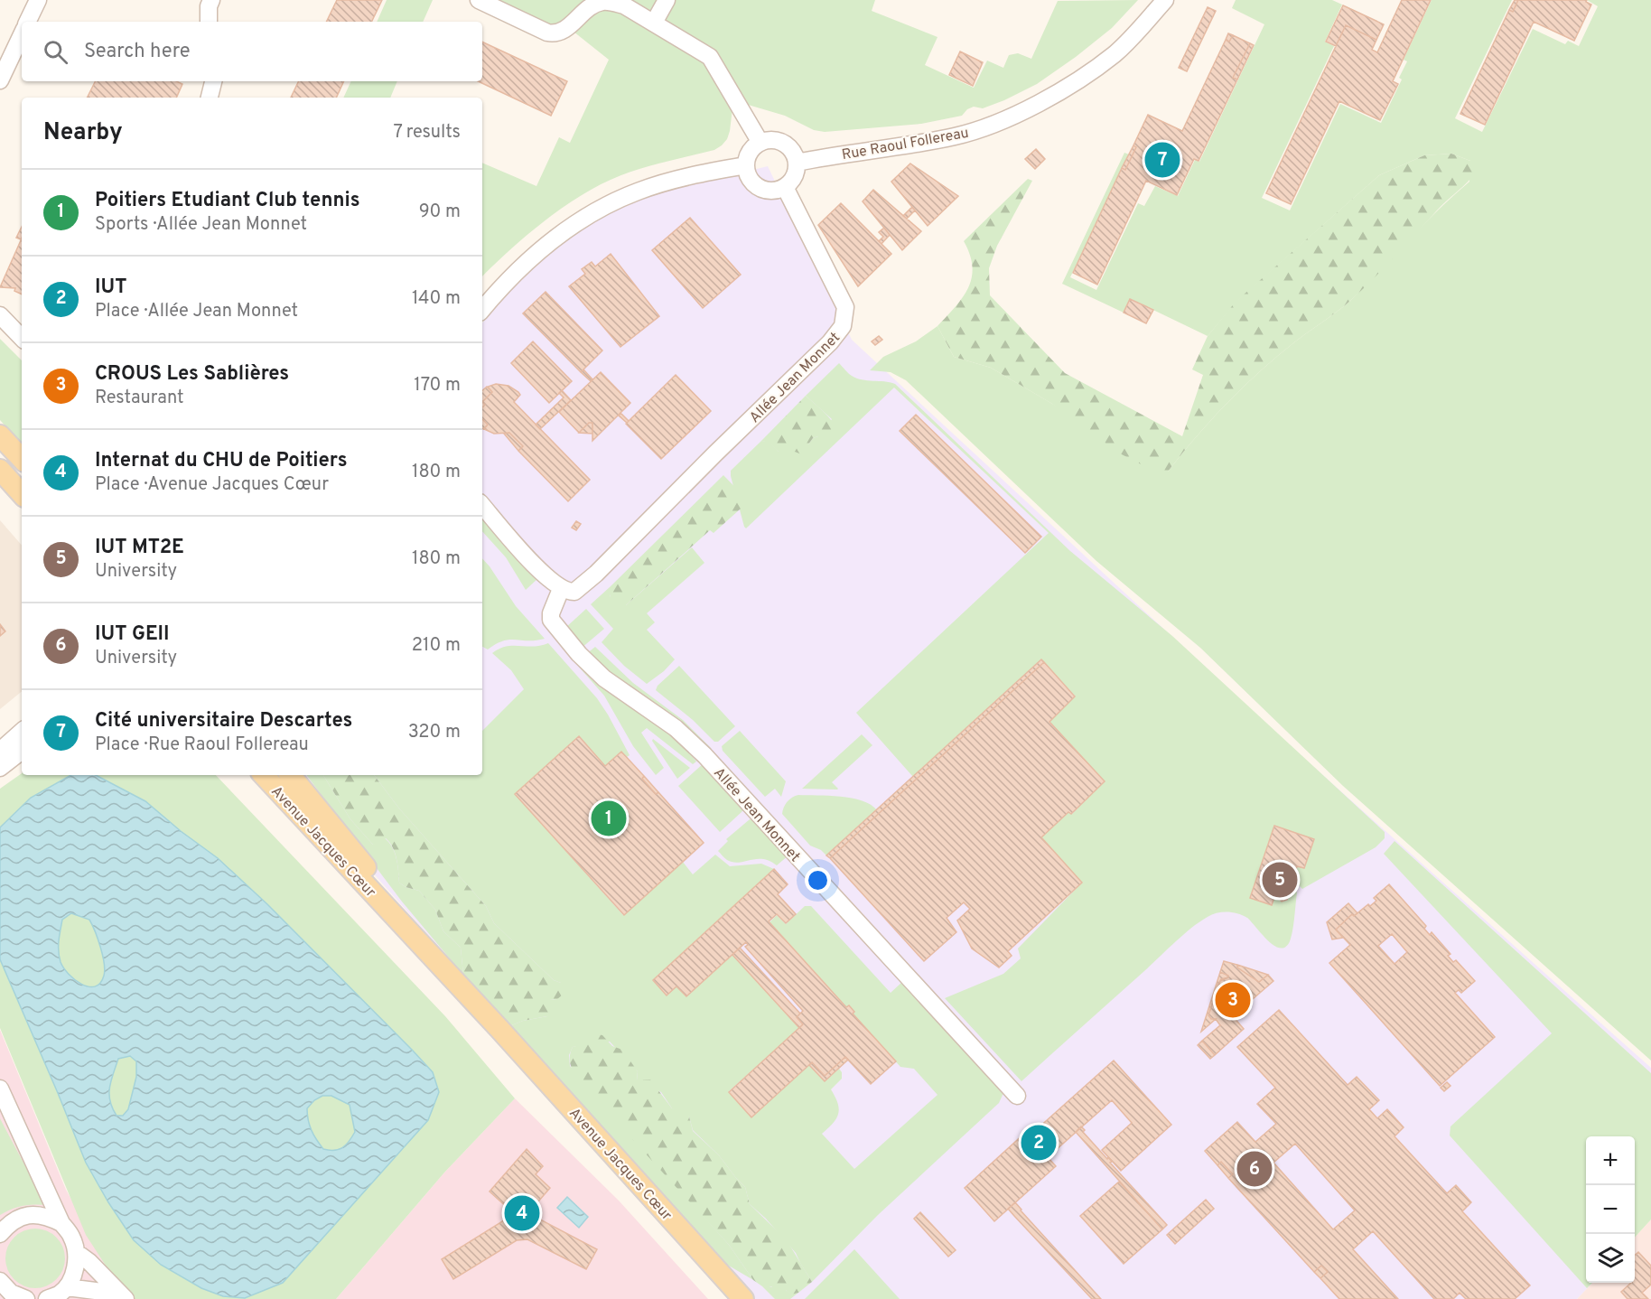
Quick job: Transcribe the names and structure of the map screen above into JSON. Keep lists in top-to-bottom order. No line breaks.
{"streets":{"main road":["Avenue Jacques Cœur"],"street":["Rue Raoul Follereau","Allée Jean Monnet"]},"crossings":[["Rue Raoul Follereau","Allée Jean Monnet"]],"page":{"search":"Search here","heading":["Nearby","7 results"],"pins":["7","1","5","3","2","6","4"],"list":[{"mark":"1","name":"Poitiers Etudiant Club tennis","note":"Sports · Allée Jean Monnet","value":"90 m"},{"mark":"2","name":"IUT","note":"Place · Allée Jean Monnet","value":"140 m"},{"mark":"3","name":"CROUS Les Sablières","note":"Restaurant","value":"170 m"},{"mark":"4","name":"Internat du CHU de Poitiers","note":"Place · Avenue Jacques Cœur","value":"180 m"},{"mark":"5","name":"IUT MT2E","note":"University","value":"180 m"},{"mark":"6","name":"IUT GEII","note":"University","value":"210 m"},{"mark":"7","name":"Cité universitaire Descartes","note":"Place · Rue Raoul Follereau","value":"320 m"}],"map_buttons":["+","−"]}}
